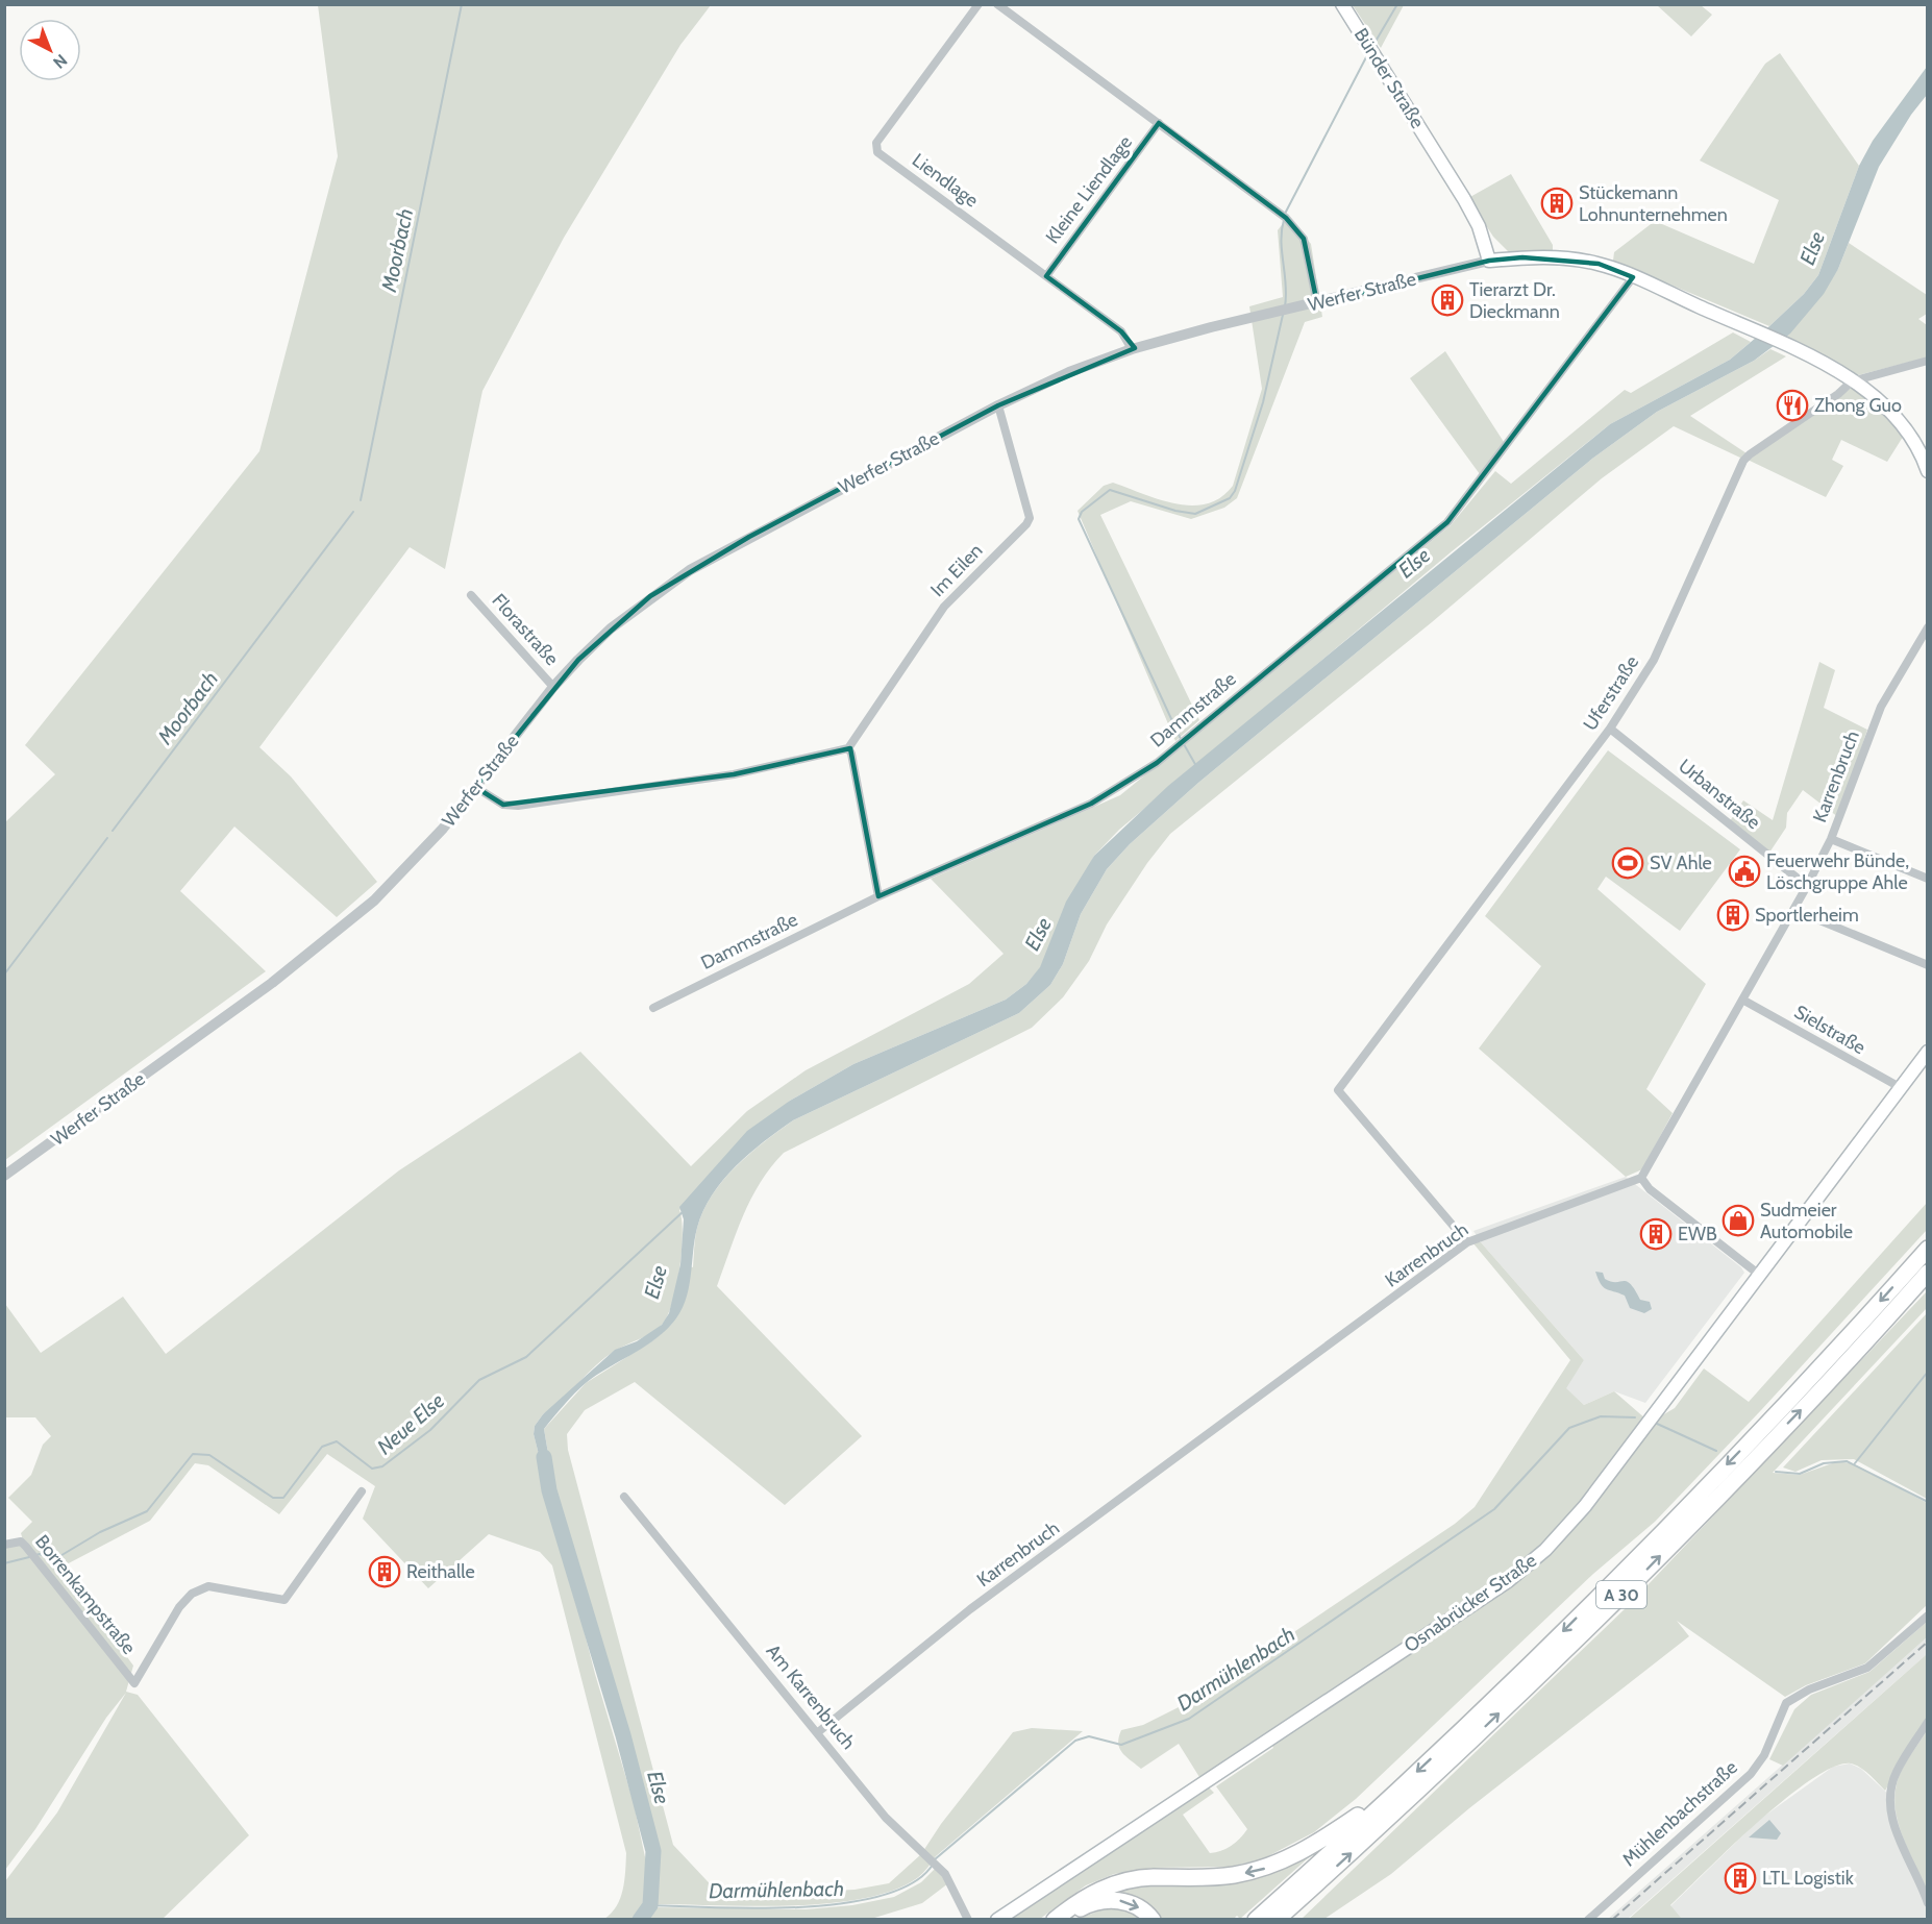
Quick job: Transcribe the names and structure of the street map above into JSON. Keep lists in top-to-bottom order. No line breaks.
{"streets":{"highway":["A 30"],"main road":["Bünder Straße","Werfer Straße","Osnabrücker Straße"],"street":["Liendlage","Kleine Liendlage","Im Eilen","Florastraße","Uferstraße","Dammstraße","Karrenbruch","Urbanstraße","Sielstraße","Borrenkampstraße","Am Karrenbruch","Mühlenbachstraße"]},"crossings":[["Bünder Straße","Werfer Straße"],["Liendlage","Kleine Liendlage"],["Liendlage","Werfer Straße"],["Werfer Straße","Im Eilen"],["Werfer Straße","Florastraße"],["Werfer Straße","Uferstraße"],["Werfer Straße","Dammstraße"],["Uferstraße","Karrenbruch"],["Uferstraße","Urbanstraße"],["Karrenbruch","Urbanstraße"],["Karrenbruch","Sielstraße"],["Karrenbruch","Am Karrenbruch"],["Sielstraße","Osnabrücker Straße"]],"water":["Else","Moorbach","Neue Else","Darmühlenbach"],"places":{"building":["Stückemann Lohnunternehmen","Tierarzt Dr. Dieckmann","Sportlerheim","EWB","Reithalle","LTL Logistik"],"restaurant":["Zhong Guo"],"sports":["SV Ahle"],"public building":["Feuerwehr Bünde, Löschgruppe Ahle"],"shop":["Sudmeier Automobile"]},"north":"bottom right"}
